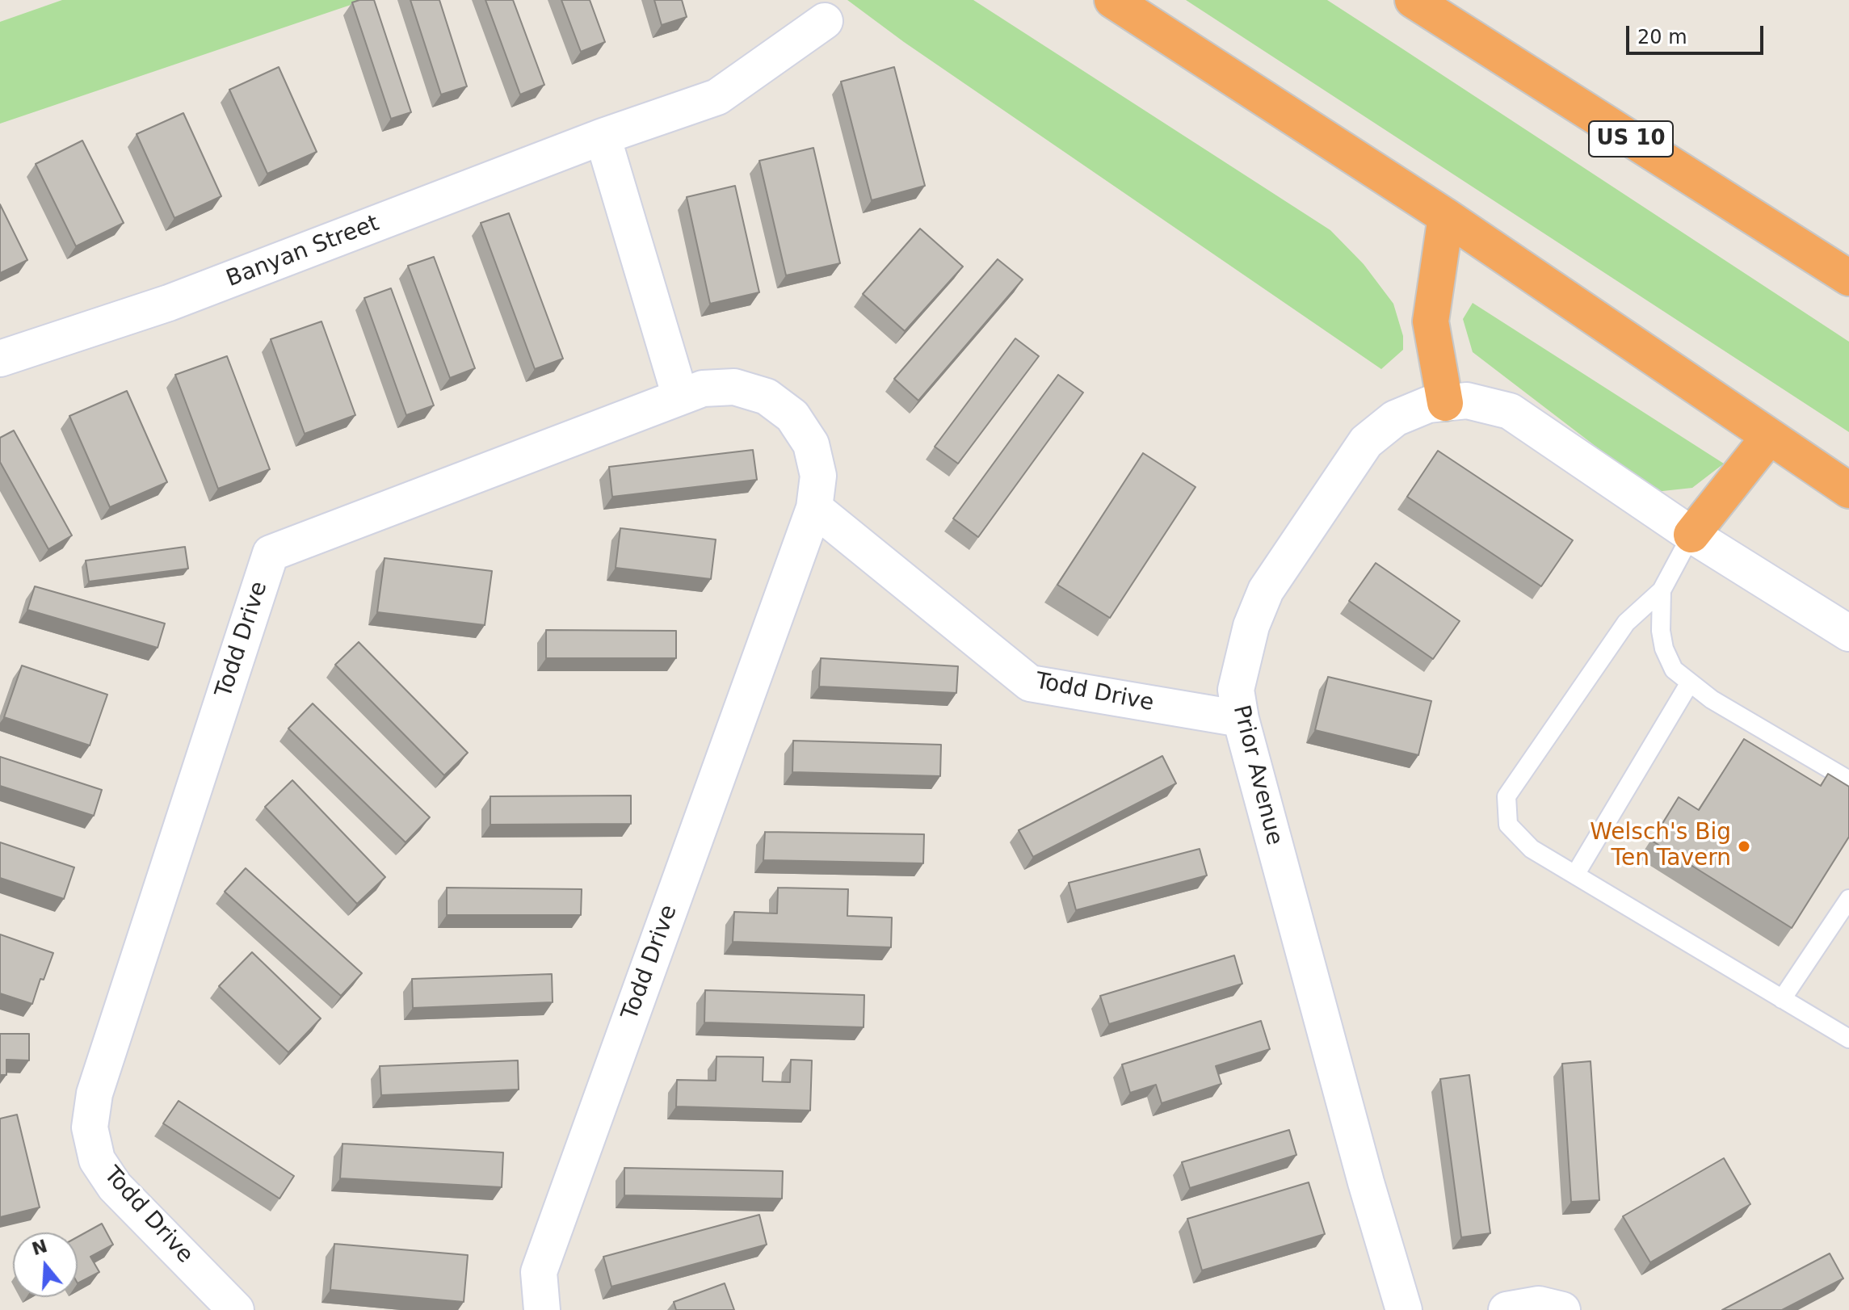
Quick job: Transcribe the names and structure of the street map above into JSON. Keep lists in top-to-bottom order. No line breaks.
{"streets":{"highway":["US 10"],"street":["Banyan Street","Todd Drive","Prior Avenue"]},"crossings":[["Todd Drive","Prior Avenue"]],"places":["Welsch's Big Ten Tavern"],"scale_bar":"20 m","north":"top"}
